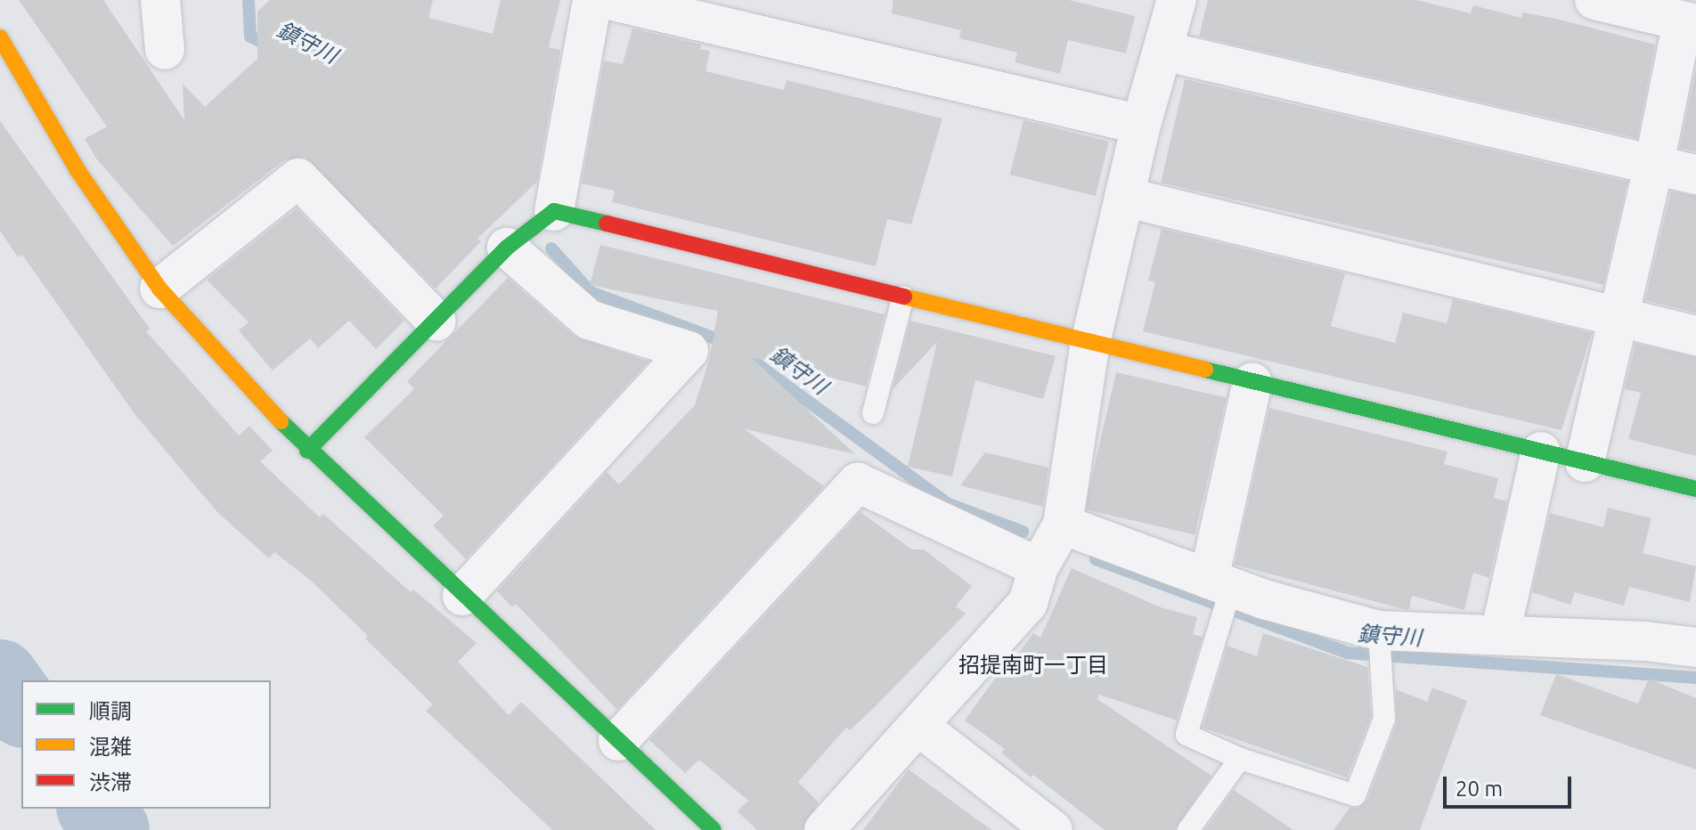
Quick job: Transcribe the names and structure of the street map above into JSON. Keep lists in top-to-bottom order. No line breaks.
{"districts":["招提南町一丁目"],"water":["鎮守川"],"legend":["順調","混雑","渋滞"],"scale_bar":"20 m"}
